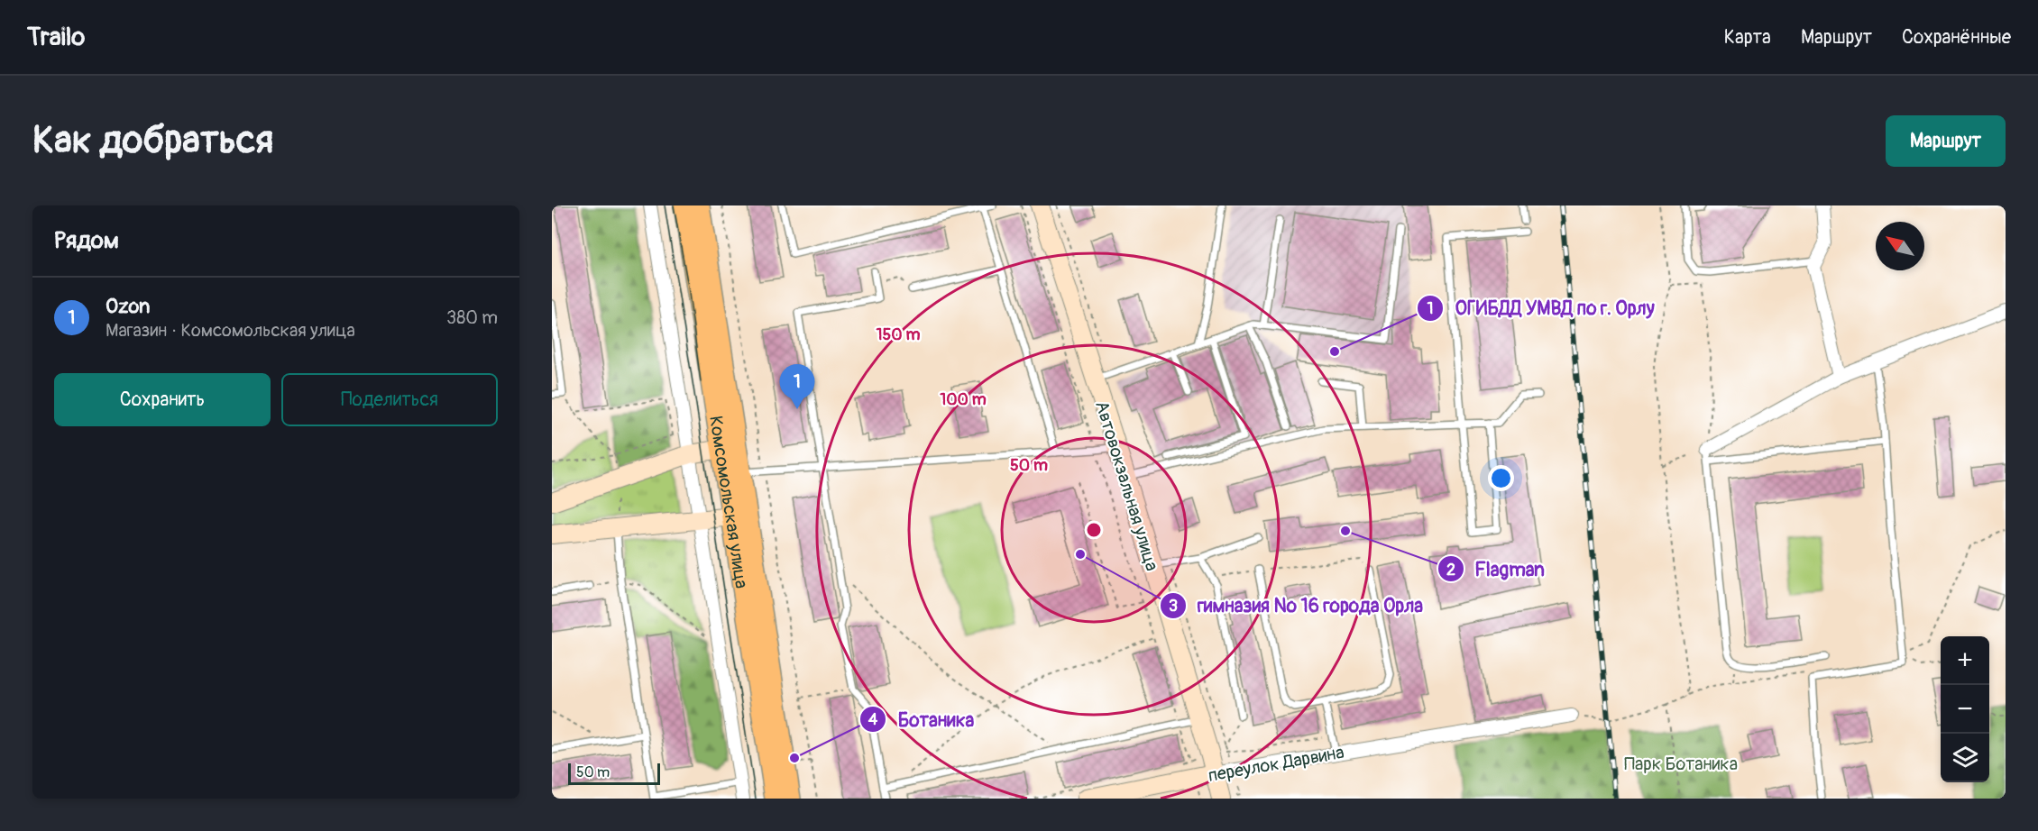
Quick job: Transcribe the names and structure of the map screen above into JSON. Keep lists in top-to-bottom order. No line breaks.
{"streets":{"main road":["Комсомольская улица"],"street":["Автовокзальная улица","переулок Дарвина"]},"crossings":[["Автовокзальная улица","переулок Дарвина"]],"parks":["Парк Ботаника"],"places":["ОГИБДД УМВД по г. Орлу","Flagman","гимназия № 16 города Орла","Ботаника"],"scale_bar":"50 m","north":"top left","page":{"header":"Trailo","nav":["Карта","Маршрут","Сохранённые"],"buttons":["Маршрут",["Сохранить","Поделиться"]],"title":"Как добраться","heading":"Рядом","list":[{"mark":"1","name":"Ozon","note":"Магазин · Комсомольская улица","value":"380 m"}],"pins":"1","map_buttons":["+","−"],"scale":"50 m"},"rings":["150 m","100 m","50 m"]}
